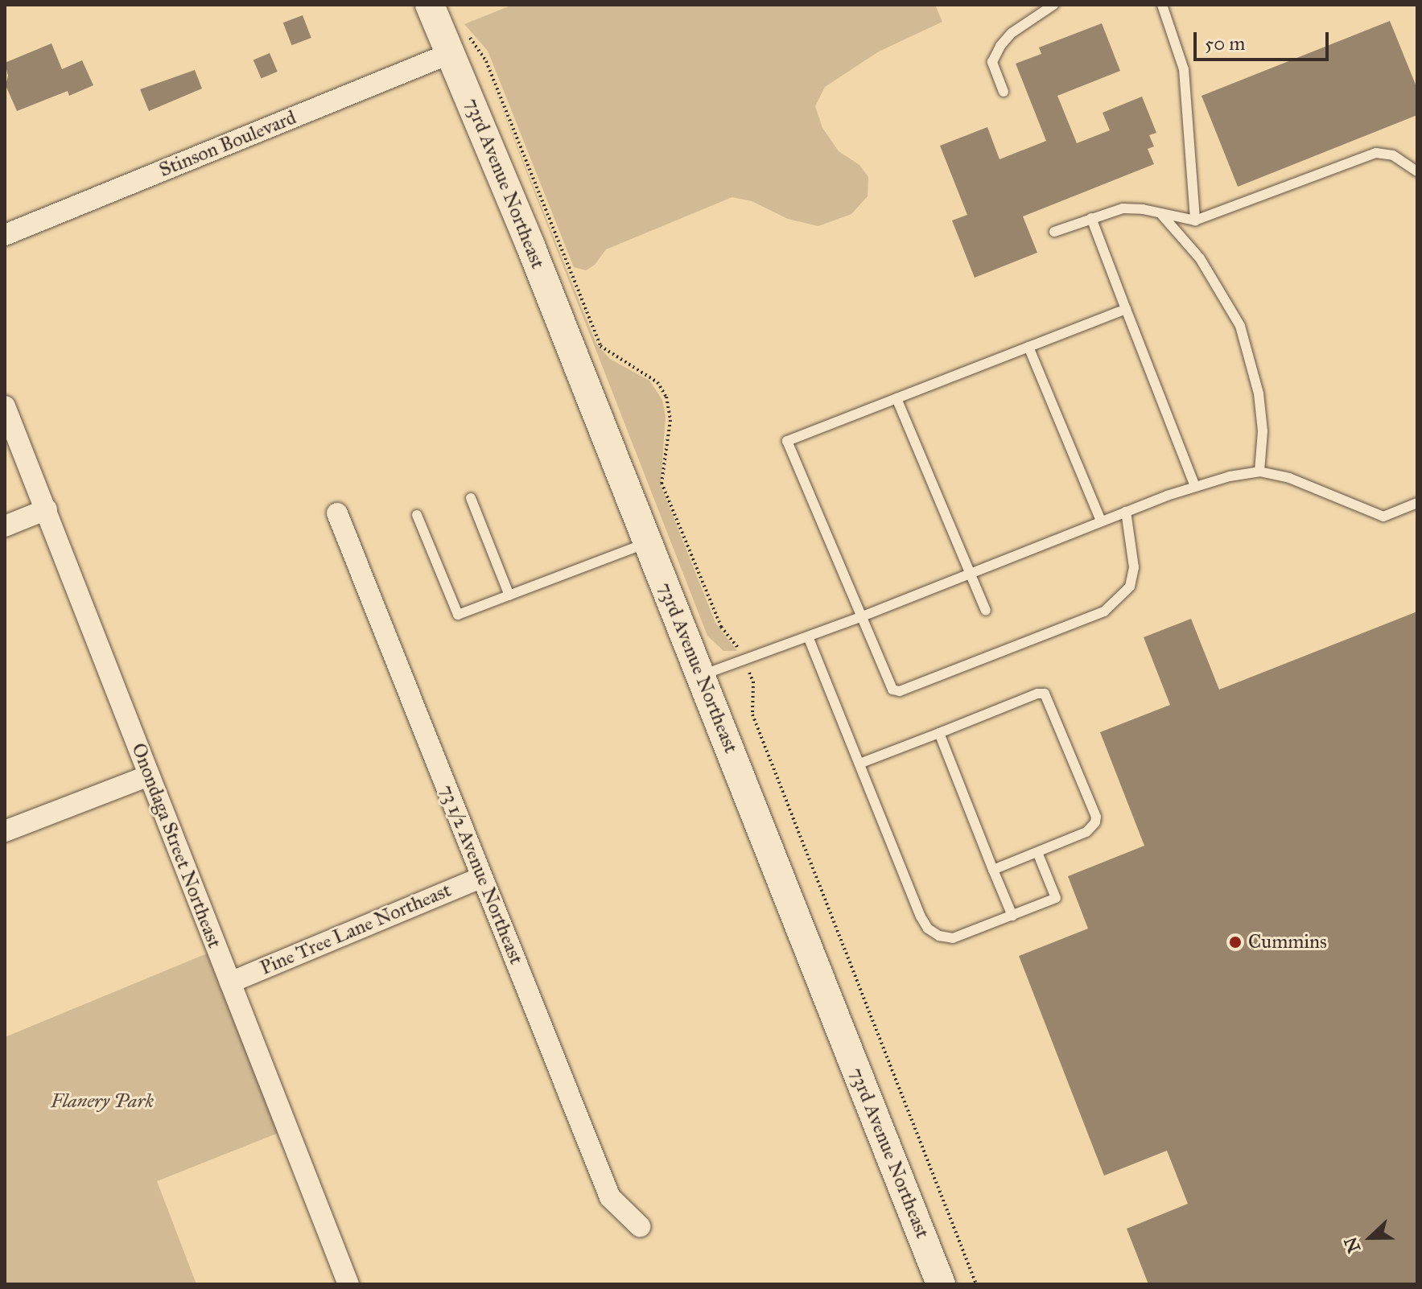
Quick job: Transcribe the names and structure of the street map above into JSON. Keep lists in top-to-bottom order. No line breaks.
{"streets":{"street":["Stinson Boulevard","73rd Avenue Northeast","Onondaga Street Northeast","73 1/2 Avenue Northeast","Pine Tree Lane Northeast"]},"crossings":[["Stinson Boulevard","73rd Avenue Northeast"],["Onondaga Street Northeast","Pine Tree Lane Northeast"],["73 1/2 Avenue Northeast","Pine Tree Lane Northeast"]],"parks":["Flanery Park"],"places":["Cummins"],"scale_bar":"50 m","north":"left"}
